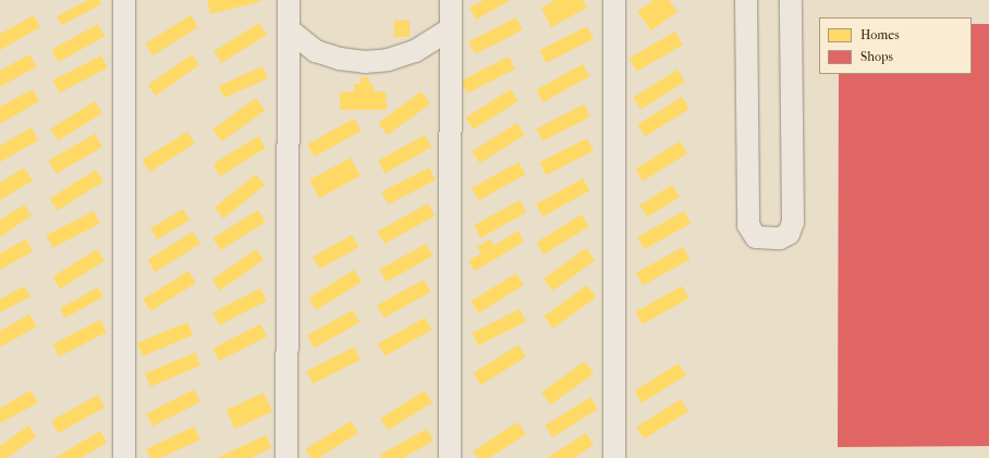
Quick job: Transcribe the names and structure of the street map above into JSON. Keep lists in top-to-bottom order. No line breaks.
{"legend":["Homes","Shops"]}
